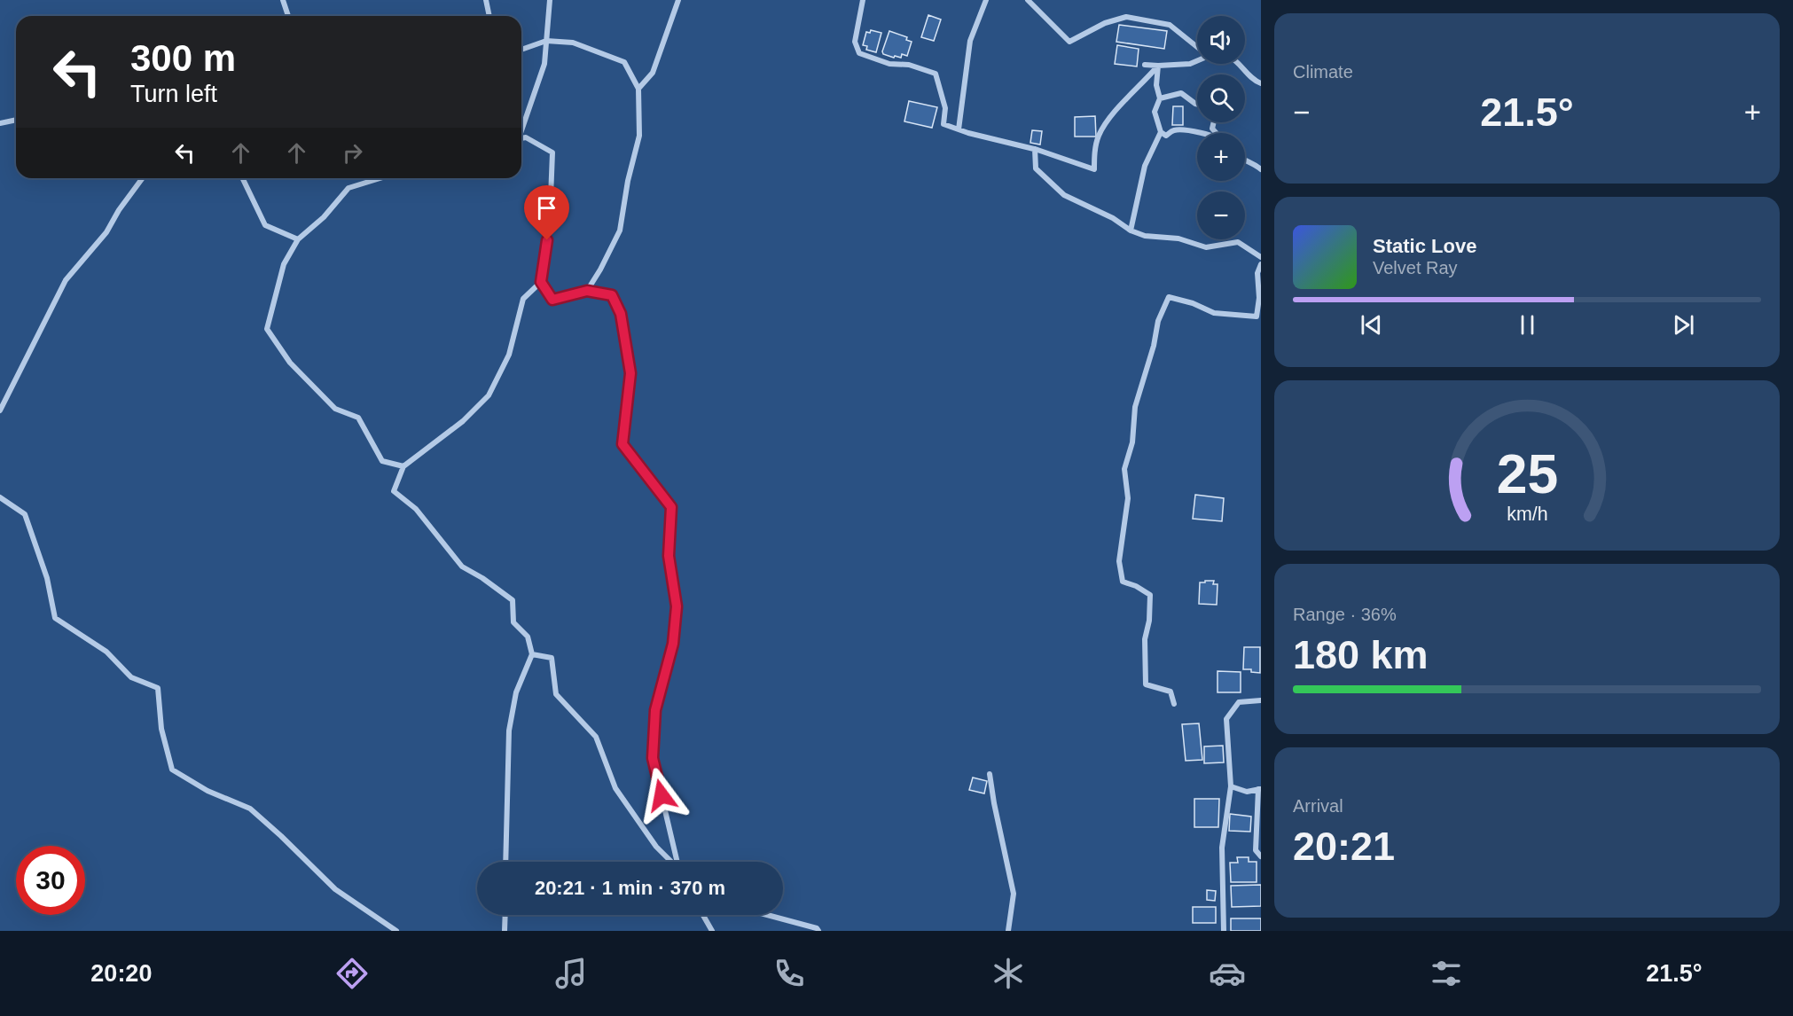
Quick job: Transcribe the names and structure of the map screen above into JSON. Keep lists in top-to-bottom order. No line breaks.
{"page":{"tile":["Climate",["Range · 36%","180 km"],["Arrival","20:21"]],"map_buttons":["+","−"],"turn":["300 m","Turn left"],"heat":["−","21.5°","+"],"song":["Static Love","Velvet Ray"],"limit":"30","trip":"20:21 · 1 min · 370 m","tabs":["20:20","21.5°"],"gauge":["25","km/h"]}}
